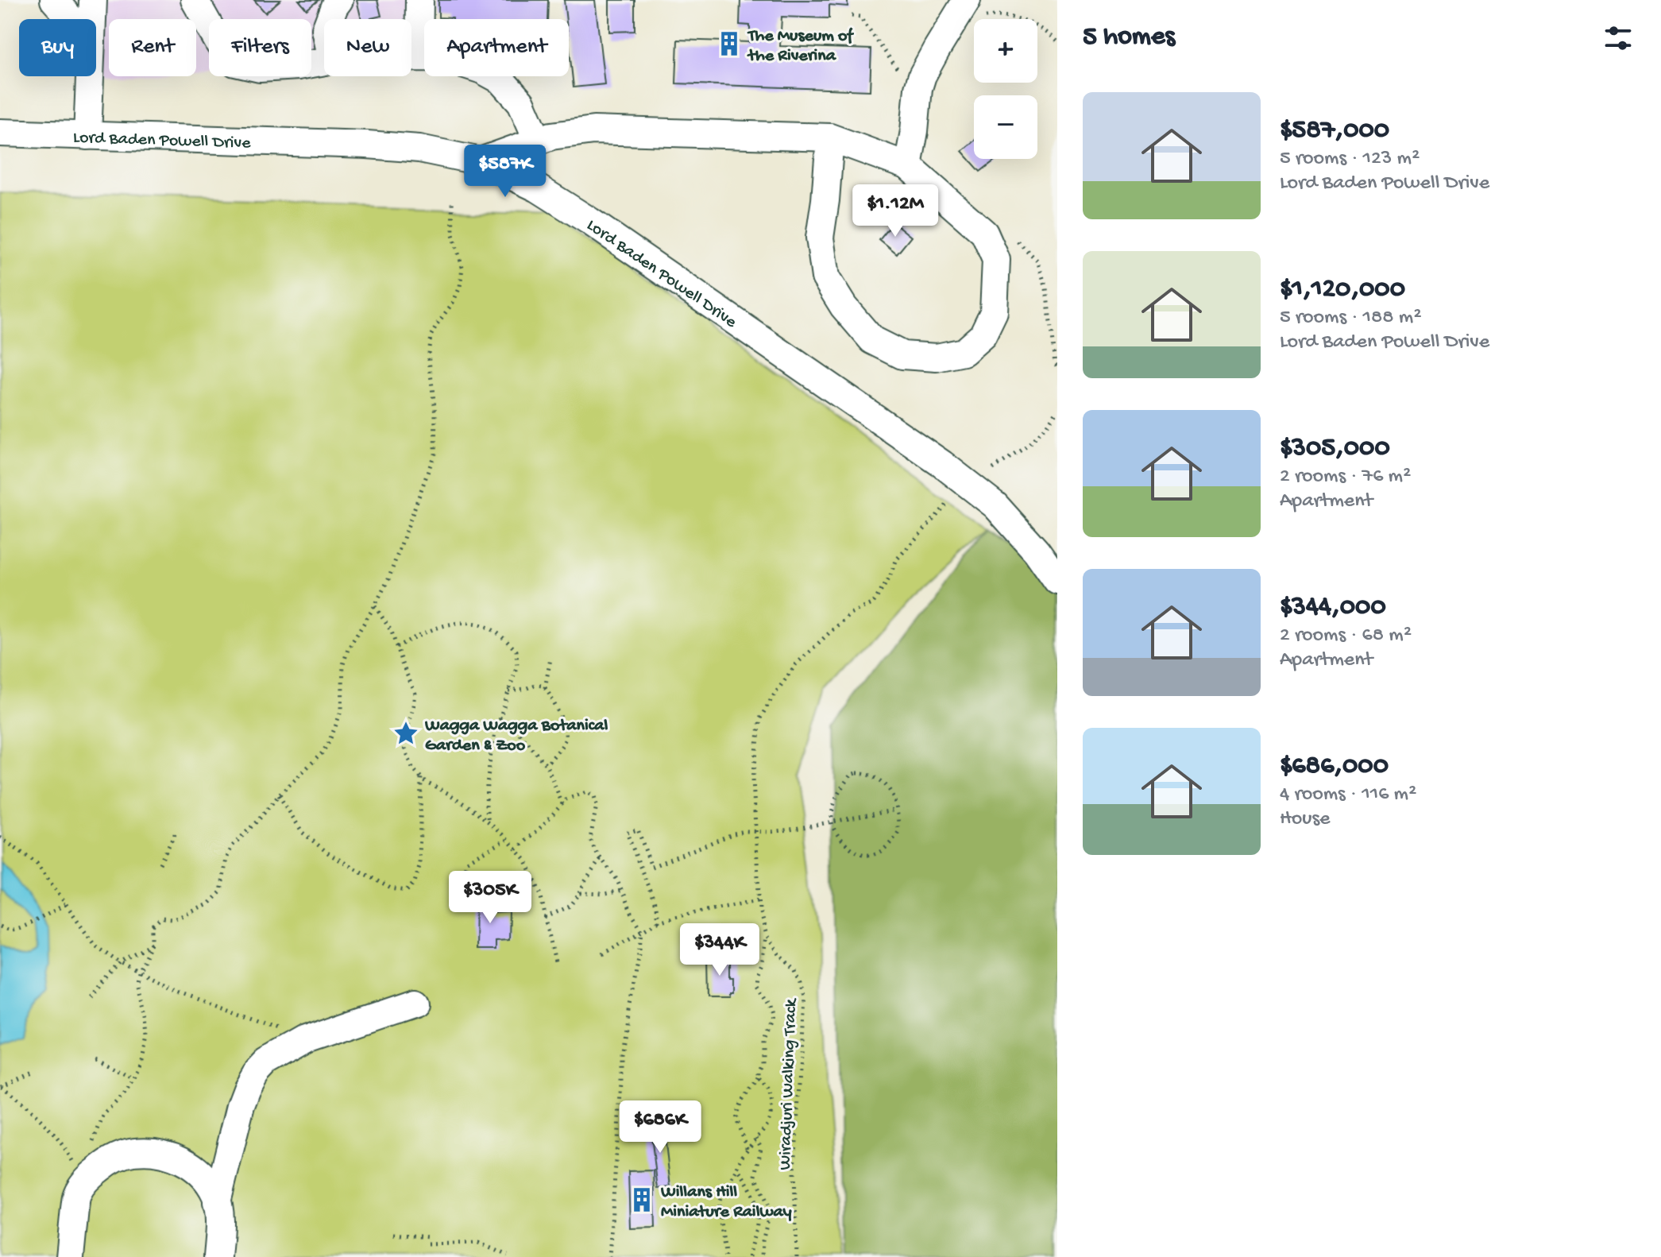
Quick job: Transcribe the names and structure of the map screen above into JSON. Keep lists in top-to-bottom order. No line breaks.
{"streets":{"street":["Lord Baden Powell Drive"],"path":["Wiradjuri Walking Track"]},"places":{"building":["The Museum of the Riverina","Willans Hill Miniature Railway"],"place":["Wagga Wagga Botanical Garden & Zoo"]},"page":{"heading":"5 homes","map_buttons":["+","−"],"chip":["Buy","Rent","Filters","New","Apartment"],"list":[{"name":"$587,000","note":"5 rooms · 123 m² · Lord Baden Powell Drive"},{"name":"$1,120,000","note":"5 rooms · 188 m² · Lord Baden Powell Drive"},{"name":"$305,000","note":"2 rooms · 76 m² · Apartment"},{"name":"$344,000","note":"2 rooms · 68 m² · Apartment"},{"name":"$686,000","note":"4 rooms · 116 m² · House"}],"price":["$587K","$1.12M","$305K","$344K","$686K"]}}
